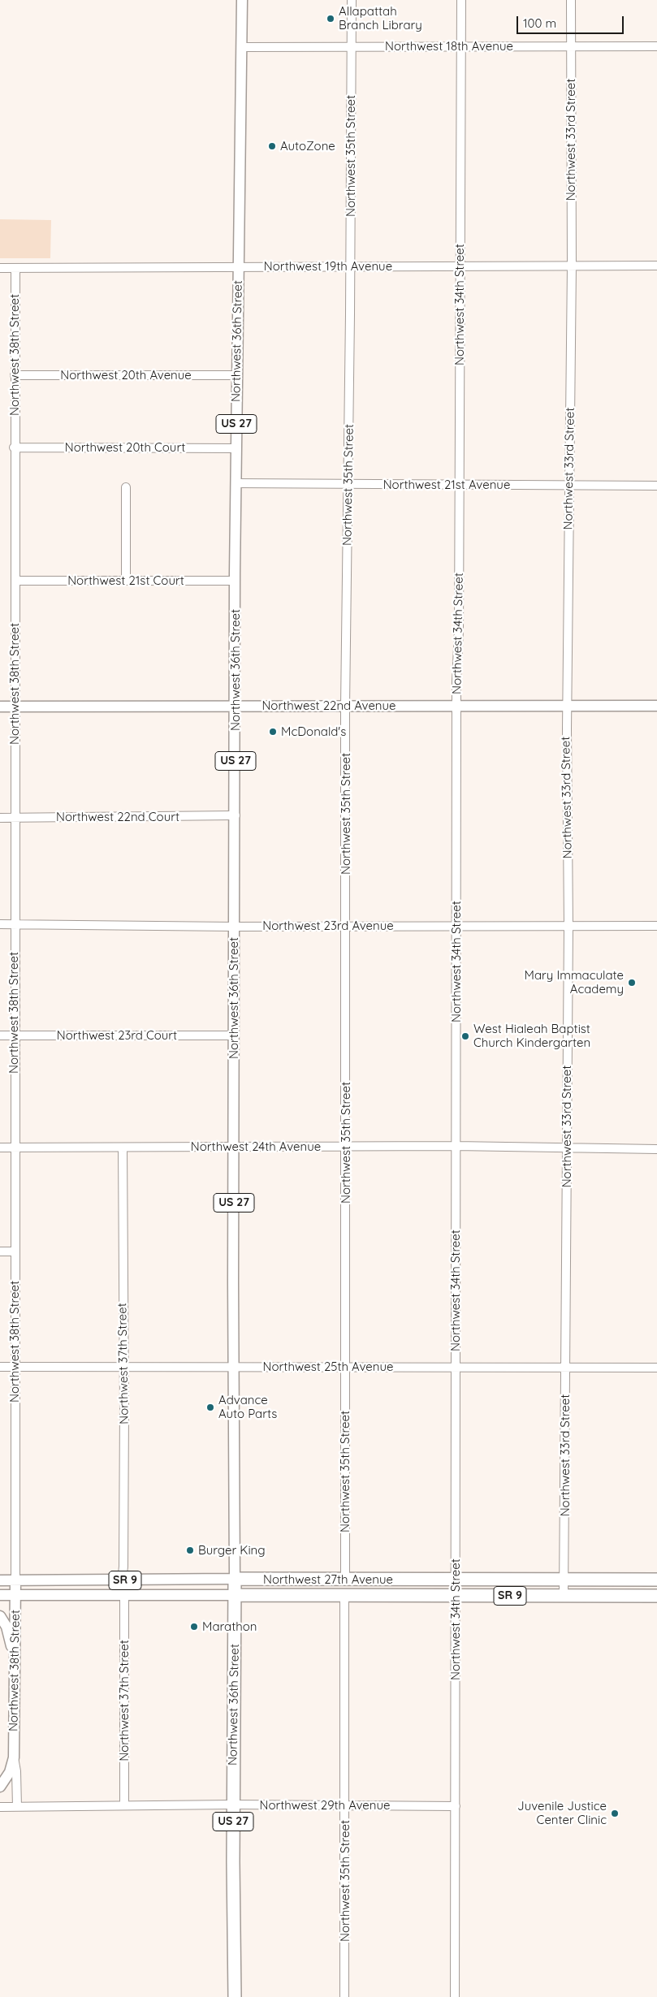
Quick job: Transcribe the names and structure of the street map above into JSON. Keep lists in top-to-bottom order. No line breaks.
{"streets":{"highway":["Northwest 36th Street","US 27","Northwest 27th Avenue","SR 9"],"main road":["Northwest 38th Street","Northwest 22nd Avenue"],"street":["Northwest 18th Avenue","Northwest 33rd Street","Northwest 35th Street","Northwest 19th Avenue","Northwest 34th Street","Northwest 20th Avenue","Northwest 20th Court","Northwest 21st Avenue","Northwest 21st Court","Northwest 22nd Court","Northwest 23rd Avenue","Northwest 23rd Court","Northwest 24th Avenue","Northwest 37th Street","Northwest 25th Avenue","Northwest 29th Avenue"]},"crossings":[["Northwest 18th Avenue","Northwest 33rd Street"],["Northwest 18th Avenue","Northwest 35th Street"],["Northwest 18th Avenue","Northwest 34th Street"],["Northwest 18th Avenue","Northwest 36th Street"],["Northwest 33rd Street","Northwest 19th Avenue"],["Northwest 33rd Street","Northwest 21st Avenue"],["Northwest 33rd Street","Northwest 22nd Avenue"],["Northwest 33rd Street","Northwest 23rd Avenue"],["Northwest 33rd Street","Northwest 24th Avenue"],["Northwest 33rd Street","Northwest 25th Avenue"],["Northwest 33rd Street","Northwest 27th Avenue"],["Northwest 35th Street","Northwest 19th Avenue"],["Northwest 35th Street","Northwest 21st Avenue"],["Northwest 35th Street","Northwest 22nd Avenue"],["Northwest 35th Street","Northwest 23rd Avenue"],["Northwest 35th Street","Northwest 24th Avenue"],["Northwest 35th Street","Northwest 25th Avenue"],["Northwest 35th Street","Northwest 27th Avenue"],["Northwest 35th Street","Northwest 29th Avenue"],["Northwest 19th Avenue","Northwest 34th Street"],["Northwest 19th Avenue","Northwest 36th Street"],["Northwest 19th Avenue","Northwest 38th Street"],["Northwest 34th Street","Northwest 21st Avenue"],["Northwest 34th Street","Northwest 22nd Avenue"],["Northwest 34th Street","Northwest 23rd Avenue"],["Northwest 34th Street","Northwest 24th Avenue"],["Northwest 34th Street","Northwest 25th Avenue"],["Northwest 34th Street","Northwest 27th Avenue"],["Northwest 34th Street","Northwest 29th Avenue"],["Northwest 36th Street","Northwest 20th Avenue"],["Northwest 36th Street","Northwest 20th Court"],["Northwest 36th Street","Northwest 21st Avenue"],["Northwest 36th Street","Northwest 21st Court"],["Northwest 36th Street","Northwest 22nd Avenue"],["Northwest 36th Street","Northwest 22nd Court"],["Northwest 36th Street","Northwest 23rd Avenue"],["Northwest 36th Street","Northwest 23rd Court"],["Northwest 36th Street","Northwest 24th Avenue"],["Northwest 36th Street","Northwest 25th Avenue"],["Northwest 36th Street","Northwest 27th Avenue"],["Northwest 36th Street","Northwest 29th Avenue"],["Northwest 38th Street","Northwest 20th Avenue"],["Northwest 38th Street","Northwest 20th Court"],["Northwest 38th Street","Northwest 21st Court"],["Northwest 38th Street","Northwest 22nd Avenue"],["Northwest 38th Street","Northwest 22nd Court"],["Northwest 38th Street","Northwest 23rd Avenue"],["Northwest 38th Street","Northwest 23rd Court"],["Northwest 38th Street","Northwest 24th Avenue"],["Northwest 38th Street","Northwest 25th Avenue"],["Northwest 38th Street","Northwest 27th Avenue"],["Northwest 38th Street","Northwest 29th Avenue"],["Northwest 24th Avenue","Northwest 37th Street"],["Northwest 37th Street","Northwest 25th Avenue"],["Northwest 37th Street","Northwest 27th Avenue"],["Northwest 37th Street","Northwest 29th Avenue"]],"places":["Allapattah Branch Library","AutoZone","McDonald's","Mary Immaculate Academy","West Hialeah Baptist Church Kindergarten","Advance Auto Parts","Burger King","Marathon","Juvenile Justice Center Clinic"],"scale_bar":"100 m"}
